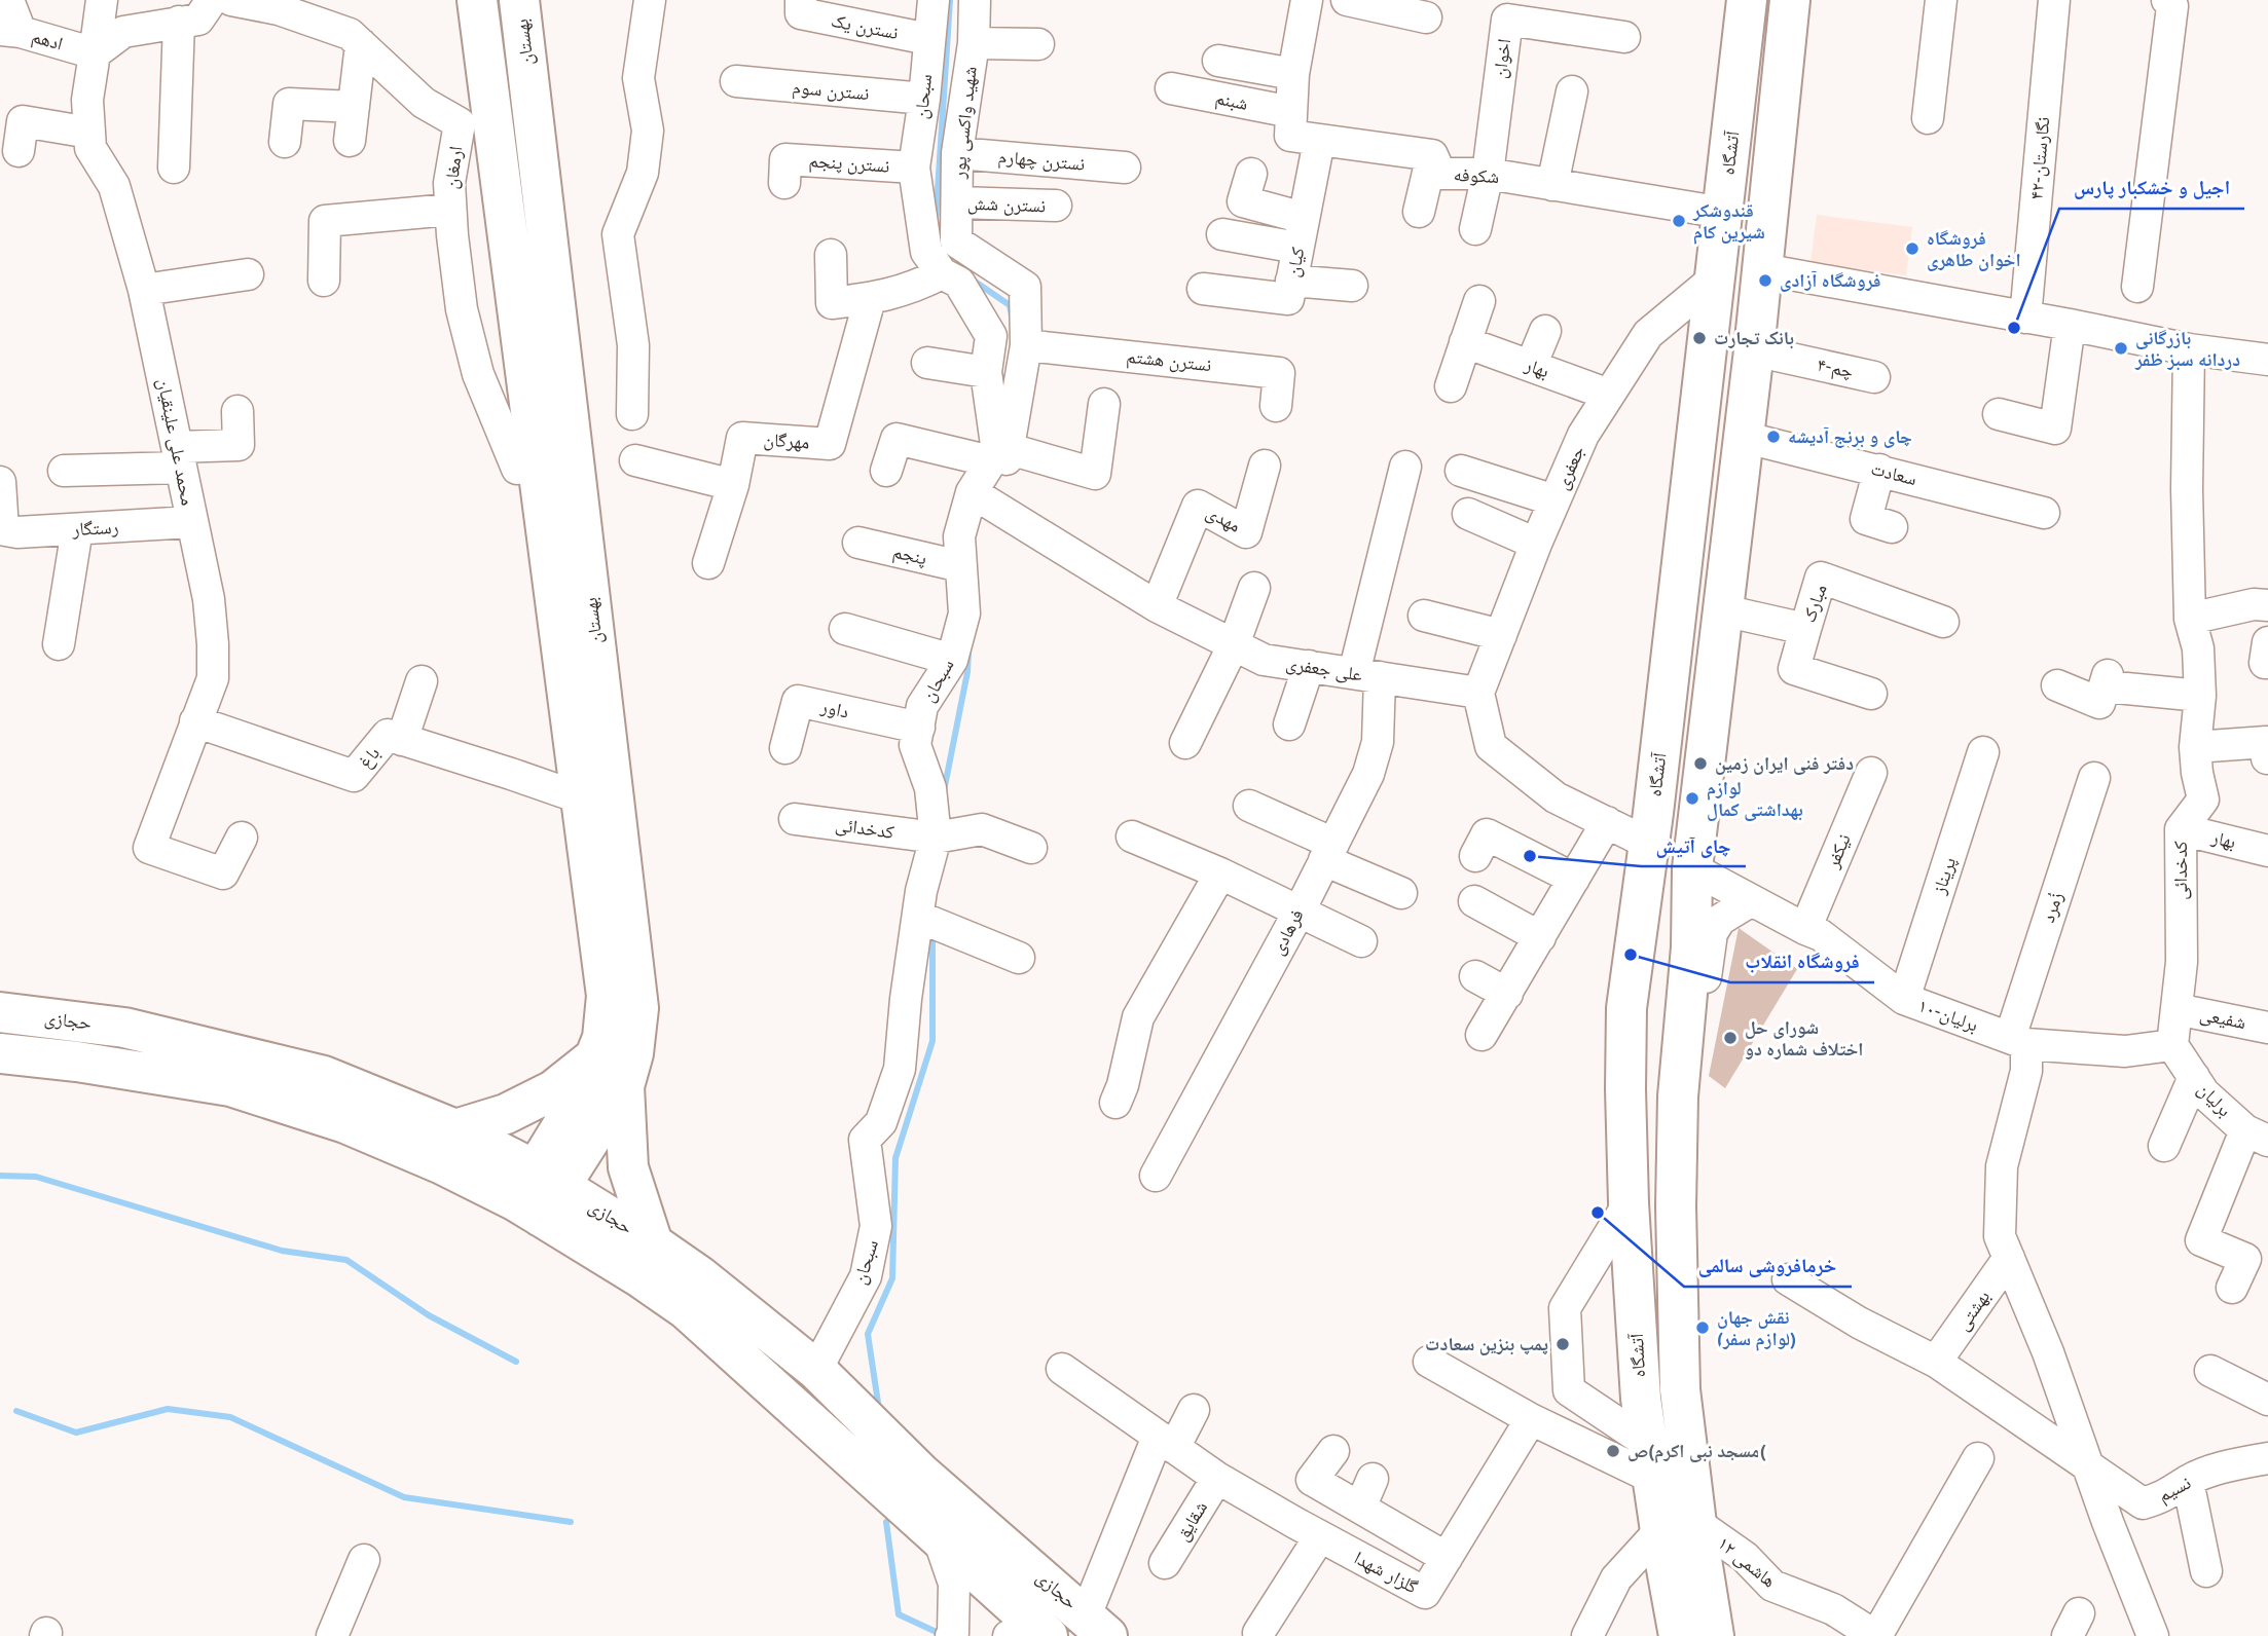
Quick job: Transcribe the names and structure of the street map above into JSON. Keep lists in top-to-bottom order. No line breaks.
{"streets":{"main road":["بهستان","آتشگاه","حجازی"],"street":["نسترن یک","ادهم","اخوان","نسترن سوم","سبحان","شبنم","شهید واکسی پور","۴۲-نگارستان","نسترن چهارم","نسترن پنجم","ارمغان","شکوفه","نسترن شش","کیان","نسترن هشتم","بهار","۴-چم","مهرگان","محمد علی علینقیان","جعفری","سعادت","مهدی","رستگار","پنجم","مبارک","علی جعفری","داور","باغ","کدخدائی","نیکفر","پریناز","زُمرد","فرهادی","۱۰-برلیان","شفیعی","برلیان","بهشتی","نسیم","شقایق","۱۲ هاشمی","گلزار شهدا"]},"crossings":[["نسترن یک","سبحان"],["ادهم","محمد علی علینقیان"],["بهستان","باغ"],["بهستان","حجازی"],["اخوان","شکوفه"],["نسترن سوم","سبحان"],["سبحان","شهید واکسی پور"],["سبحان","نسترن پنجم"],["سبحان","پنجم"],["سبحان","علی جعفری"],["سبحان","داور"],["سبحان","کدخدائی"],["سبحان","حجازی"],["شبنم","شکوفه"],["شهید واکسی پور","نسترن چهارم"],["شهید واکسی پور","نسترن شش"],["شهید واکسی پور","نسترن هشتم"],["شهید واکسی پور","علی جعفری"],["آتشگاه","شکوفه"],["آتشگاه","۴-چم"],["آتشگاه","جعفری"],["آتشگاه","سعادت"],["آتشگاه","مبارک"],["آتشگاه","۱۲ هاشمی"],["شکوفه","کیان"],["بهار","جعفری"],["بهار","کدخدائی"],["محمد علی علینقیان","رستگار"],["محمد علی علینقیان","باغ"],["جعفری","علی جعفری"],["مهدی","علی جعفری"],["علی جعفری","فرهادی"],["کدخدائی","۱۰-برلیان"],["کدخدائی","شفیعی"],["کدخدائی","برلیان"],["نیکفر","۱۰-برلیان"],["پریناز","۱۰-برلیان"],["زُمرد","۱۰-برلیان"],["زُمرد","بهشتی"],["زُمرد","نسیم"],["۱۰-برلیان","برلیان"],["شقایق","گلزار شهدا"]],"places":["قندوشکر شیرین کام","فروشگاه اخوان طاهری","فروشگاه آزادی","اجیل و خشکبار پارس","بانک تجارت","بازرگانی دردانه سبز ظفر","چای و برنج آدیشه","دفتر فنی ایران زمین","لوازم بهداشتی کمال","چای آتیش","فروشگاه انقلاب","شورای حل اختلاف شماره دو","خرمافروشی سالمی","نقش جهان (لوازم سفر)","پمپ بنزین سعادت","مسجد نبی اکرم)ص("]}
